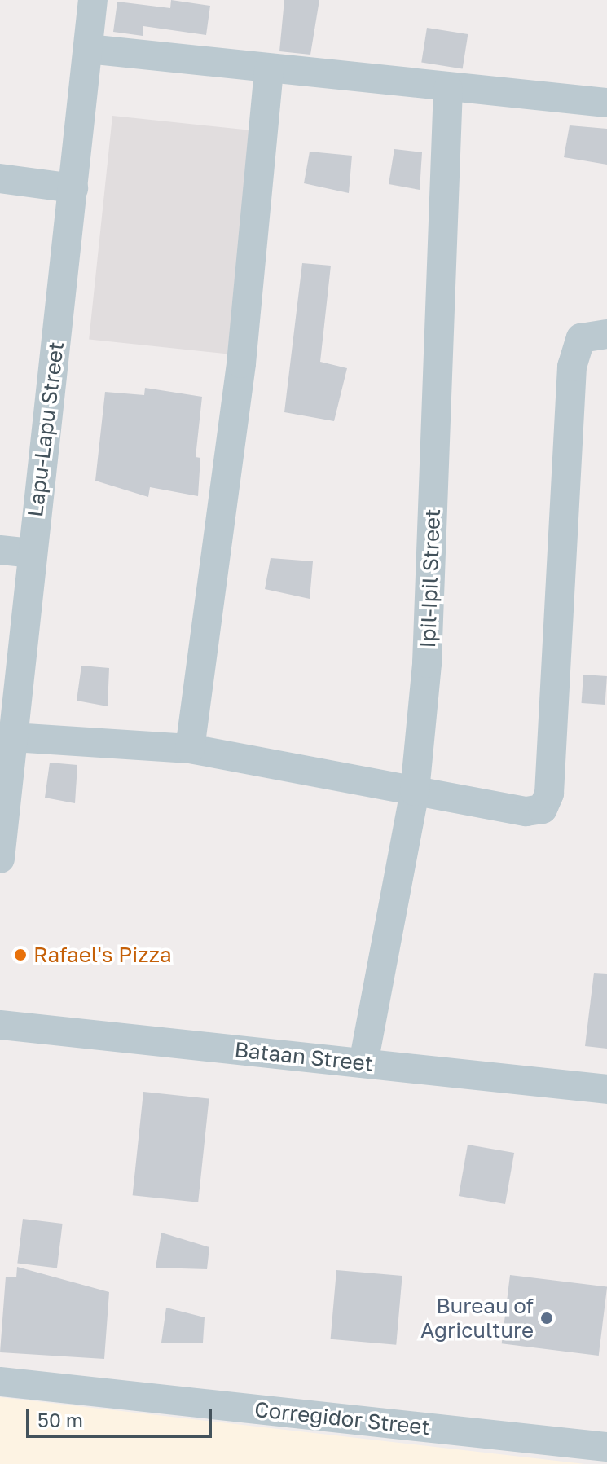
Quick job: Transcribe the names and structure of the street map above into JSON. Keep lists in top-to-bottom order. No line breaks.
{"streets":{"street":["Lapu-Lapu Street","Ipil-Ipil Street","Bataan Street","Corregidor Street"]},"crossings":[["Ipil-Ipil Street","Bataan Street"]],"places":["Rafael's Pizza","Bureau of Agriculture"],"scale_bar":"50 m"}
